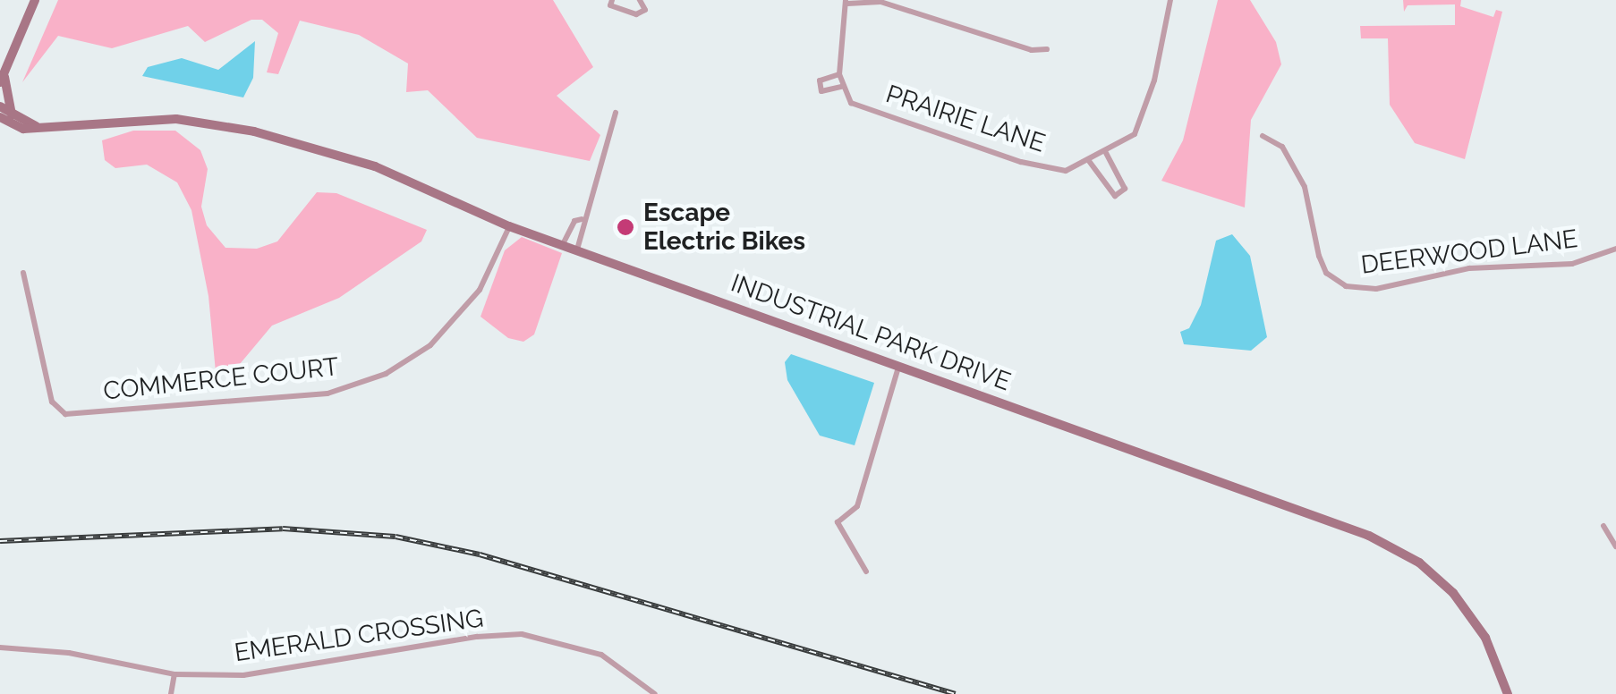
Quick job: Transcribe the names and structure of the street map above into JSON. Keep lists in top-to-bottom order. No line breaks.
{"streets":{"street":["PRAIRIE LANE","DEERWOOD LANE","INDUSTRIAL PARK DRIVE","COMMERCE COURT","EMERALD CROSSING"]},"crossings":[["INDUSTRIAL PARK DRIVE","COMMERCE COURT"]],"places":["Escape Electric Bikes"]}
